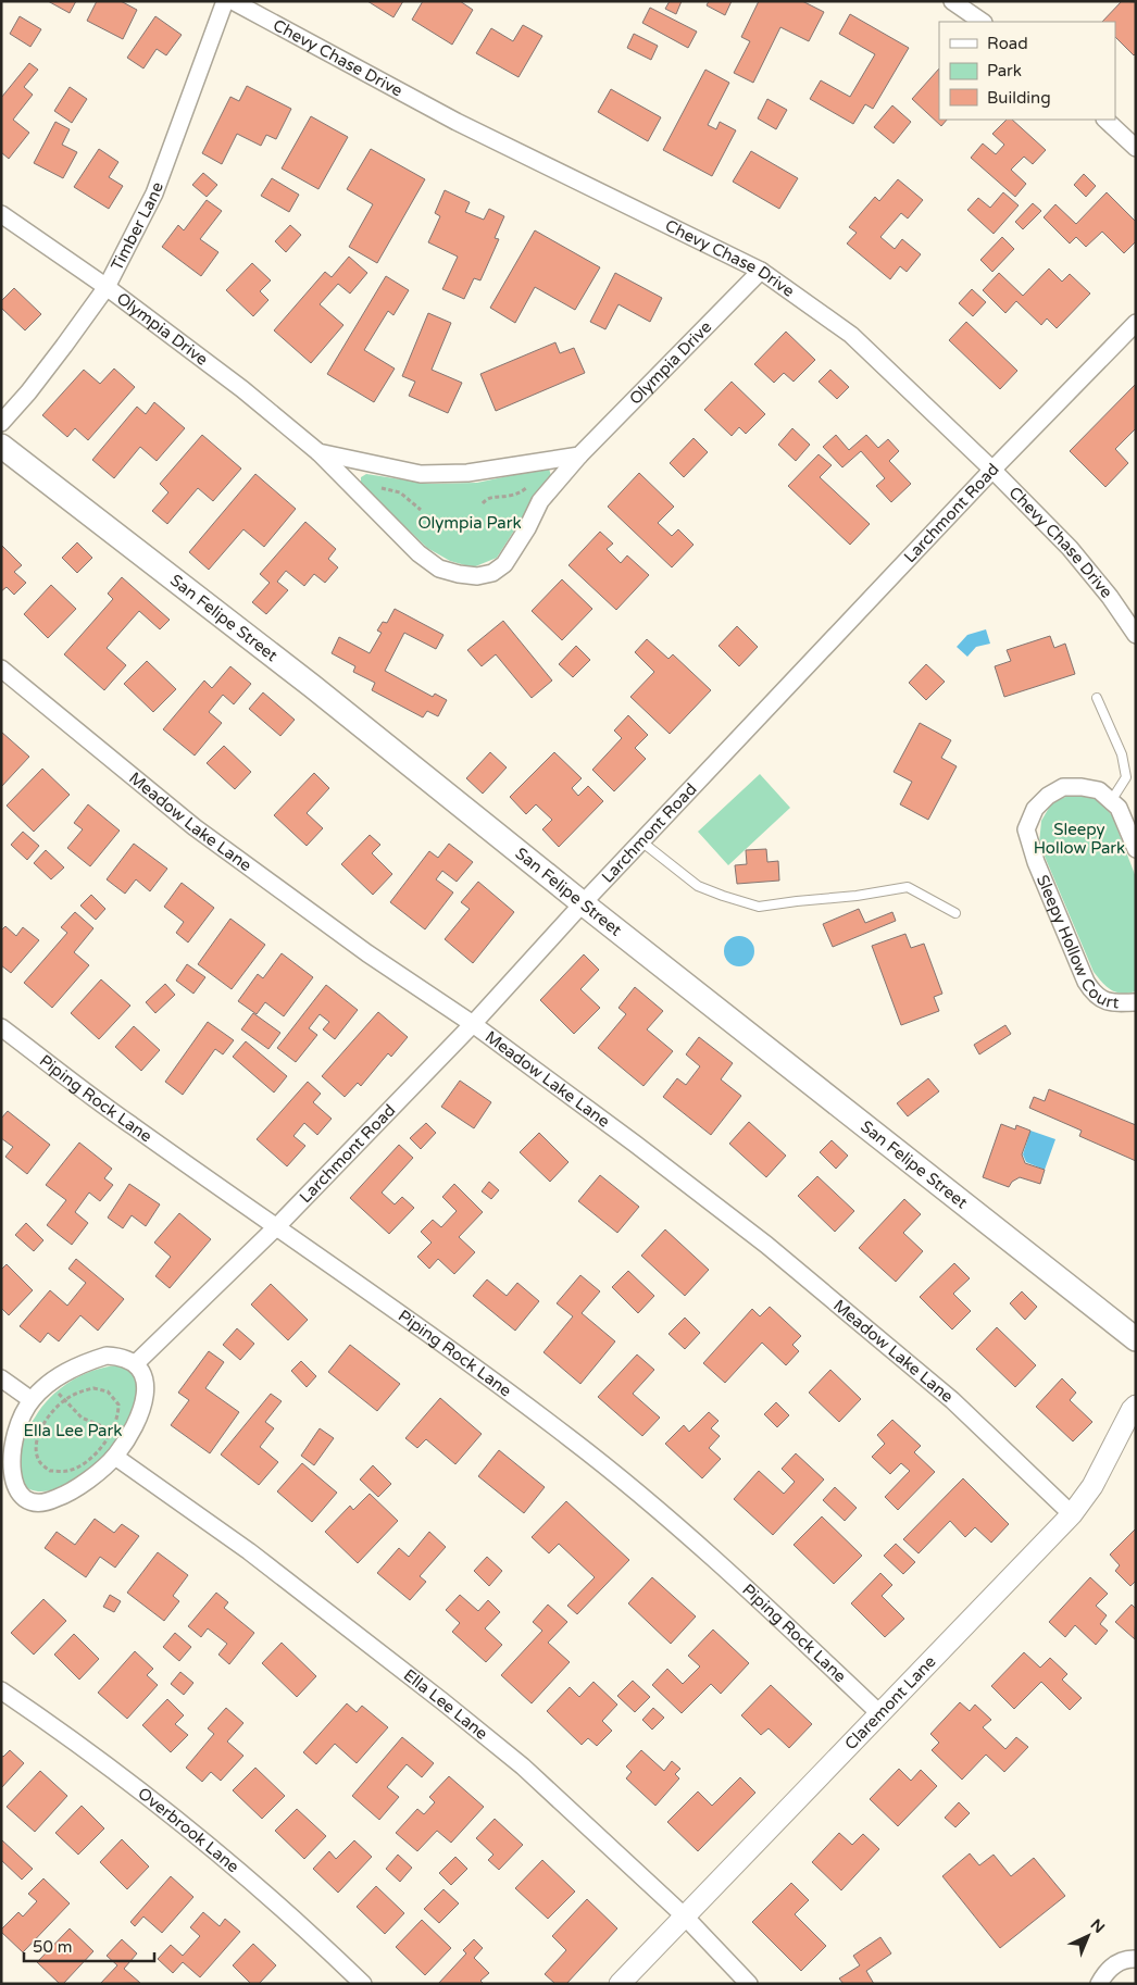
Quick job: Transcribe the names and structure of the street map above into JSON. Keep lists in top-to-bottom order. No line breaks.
{"streets":{"main road":["San Felipe Street"],"street":["Chevy Chase Drive","Timber Lane","Olympia Drive","Larchmont Road","Meadow Lake Lane","Sleepy Hollow Court","Piping Rock Lane","Claremont Lane","Ella Lee Lane","Overbrook Lane"]},"crossings":[["Chevy Chase Drive","Olympia Drive"],["Chevy Chase Drive","Larchmont Road"],["Timber Lane","Olympia Drive"],["Larchmont Road","San Felipe Street"],["Larchmont Road","Meadow Lake Lane"],["Larchmont Road","Piping Rock Lane"],["Meadow Lake Lane","Claremont Lane"],["Piping Rock Lane","Claremont Lane"],["Claremont Lane","Ella Lee Lane"]],"parks":["Olympia Park","Sleepy Hollow Park","Ella Lee Park"],"legend":["Road","Park","Building"],"scale_bar":"50 m","north":"top right"}
